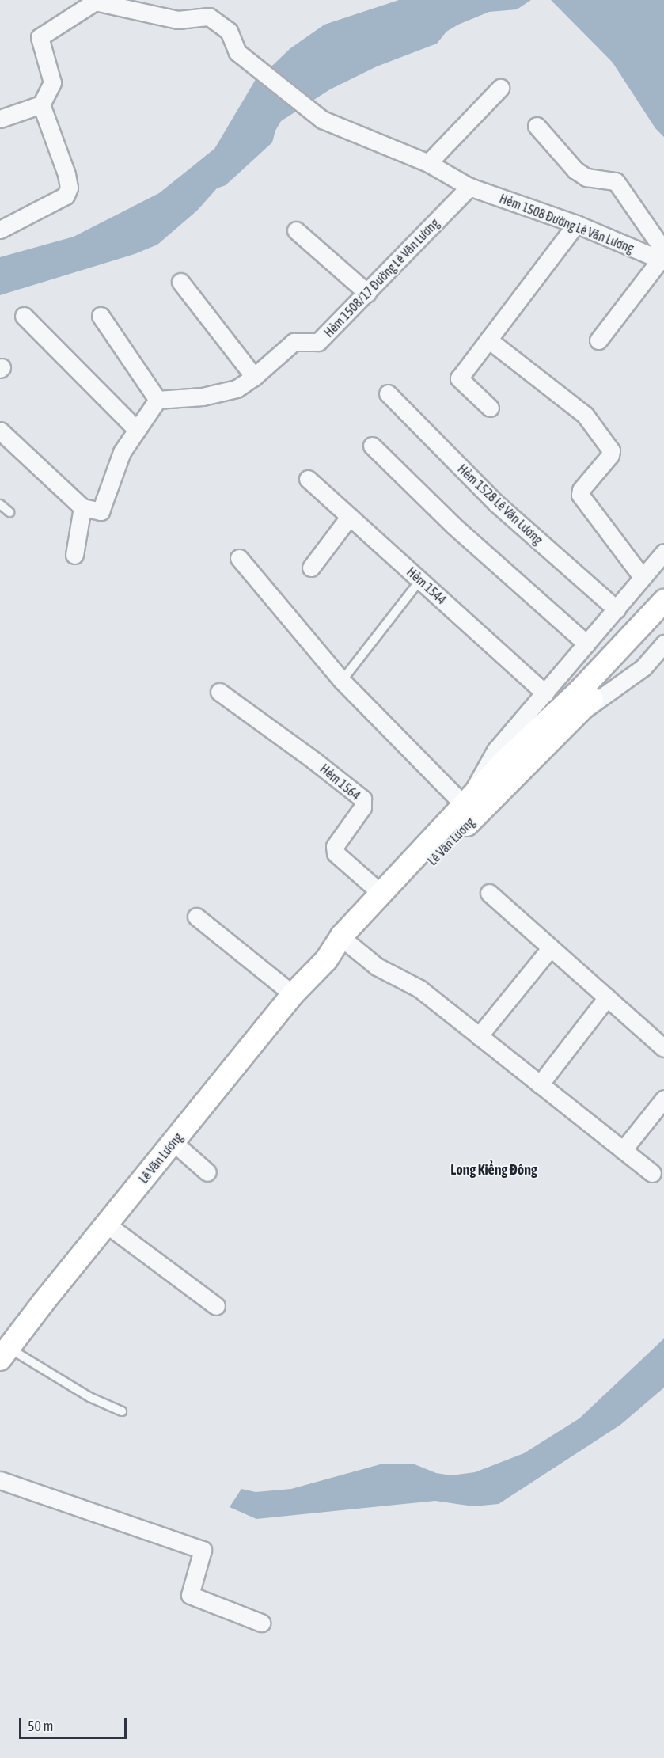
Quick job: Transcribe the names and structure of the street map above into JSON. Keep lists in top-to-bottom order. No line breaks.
{"streets":{"main road":["Lê Văn Lương"],"street":["Hẻm 1508 Đường Lê Văn Lương","Hẻm 1508/17 Đường Lê Văn Lương","Hẻm 1528 Lê Văn Lương","Hẻm 1544","Hẻm 1564"]},"crossings":[["Hẻm 1508 Đường Lê Văn Lương","Hẻm 1508/17 Đường Lê Văn Lương"],["Hẻm 1528 Lê Văn Lương","Lê Văn Lương"],["Hẻm 1544","Lê Văn Lương"],["Hẻm 1564","Lê Văn Lương"]],"districts":["Long Kiểng Đông"],"scale_bar":"50 m"}
